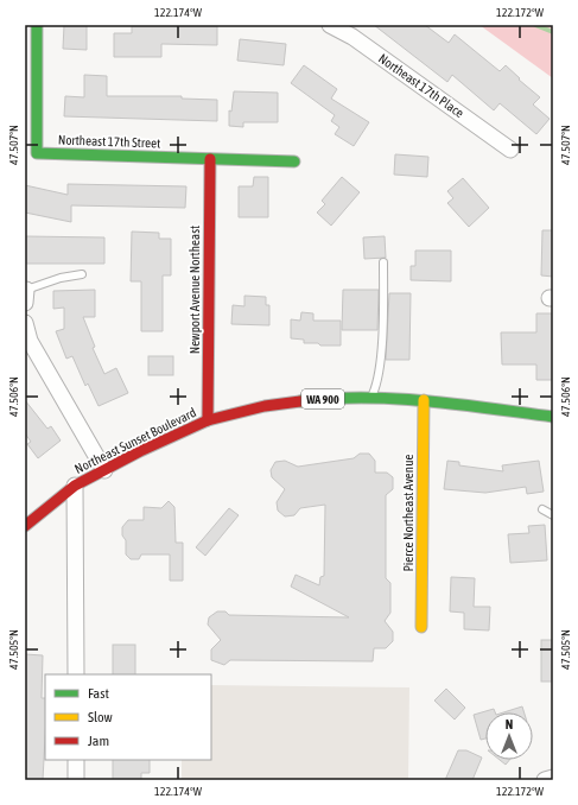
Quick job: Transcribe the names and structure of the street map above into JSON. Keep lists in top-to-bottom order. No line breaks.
{"streets":{"street":["Northeast 17th Place","Northeast 17th Street","Newport Avenue Northeast","WA 900","Northeast Sunset Boulevard","Pierce Northeast Avenue"]},"crossings":[["Northeast 17th Street","Newport Avenue Northeast"],["Newport Avenue Northeast","Northeast Sunset Boulevard"],["Northeast Sunset Boulevard","Pierce Northeast Avenue"]],"legend":["Fast","Slow","Jam"],"north":"top","coordinates":["122.174°W","122.172°W","47.507°N","47.506°N","47.505°N"]}
